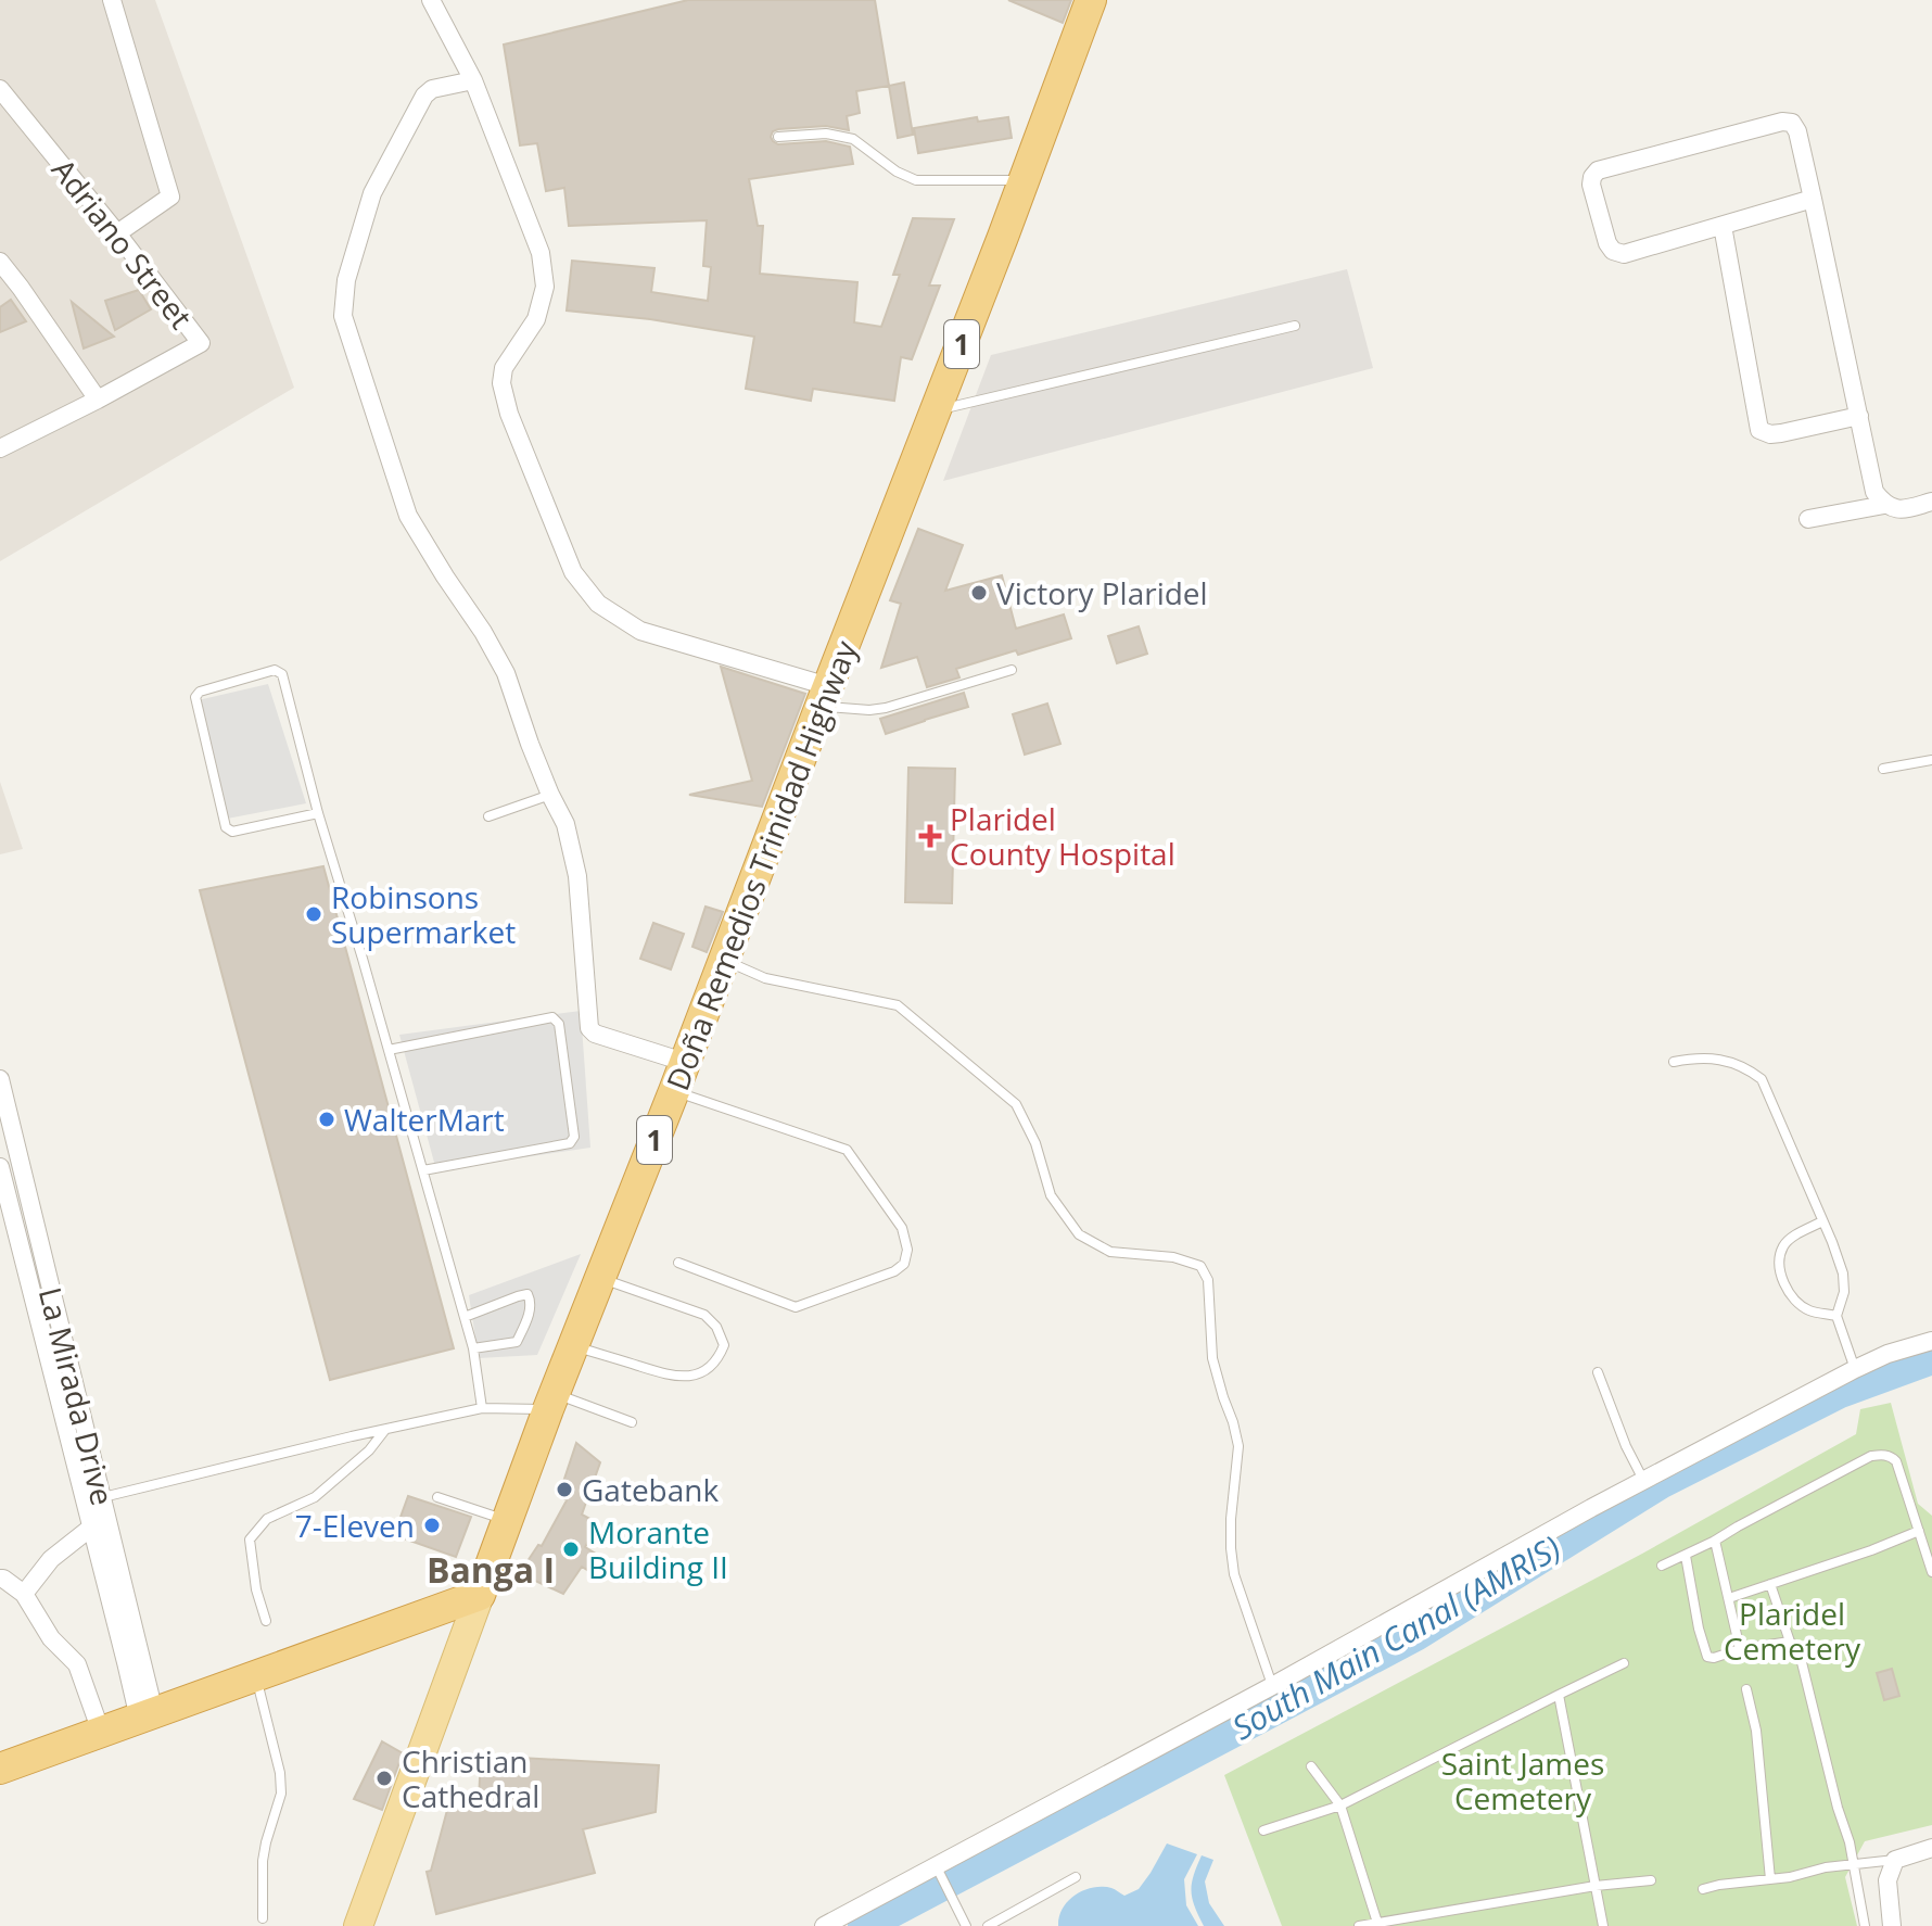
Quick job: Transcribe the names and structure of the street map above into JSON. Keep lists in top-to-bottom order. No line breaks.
{"streets":{"highway":["1","Doña Remedios Trinidad Highway"],"street":["Adriano Street","La Mirada Drive"]},"districts":["Banga I"],"water":["South Main Canal (AMRIS)"],"parks":["Plaridel Cemetery","Saint James Cemetery"],"places":{"other":["Victory Plaridel","Robinsons Supermarket","WalterMart","Gatebank","7-Eleven","Morante Building II","Christian Cathedral"],"health":["Plaridel County Hospital"]}}
